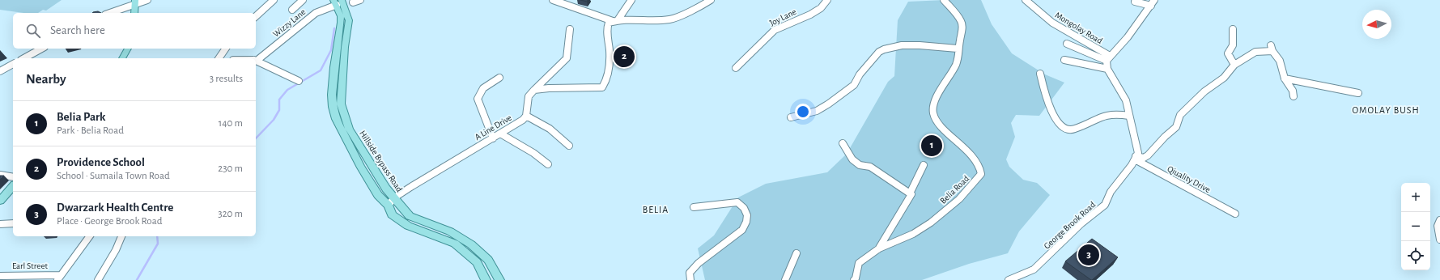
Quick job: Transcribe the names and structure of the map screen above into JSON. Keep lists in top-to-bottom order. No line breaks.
{"streets":{"main road":["Hillside Bypass Road"],"street":["Joy Lane","Wizzy Lane","Mongolay Road","A Line Drive","Qiuality Drive","Belia Road","George Brook Road","Earl Street"]},"crossings":[["Wizzy Lane","Hillside Bypass Road"],["A Line Drive","Hillside Bypass Road"],["Qiuality Drive","George Brook Road"]],"districts":["OMOLAY BUSH","BELIA"],"north":"left","page":{"search":"Search here","pins":["2","1","3"],"heading":["Nearby","3 results"],"list":[{"mark":"1","name":"Belia Park","note":"Park · Belia Road","value":"140 m"},{"mark":"2","name":"Providence School","note":"School · Sumaila Town Road","value":"230 m"},{"mark":"3","name":"Dwarzark Health Centre","note":"Place · George Brook Road","value":"320 m"}],"map_buttons":["+","−"]}}
